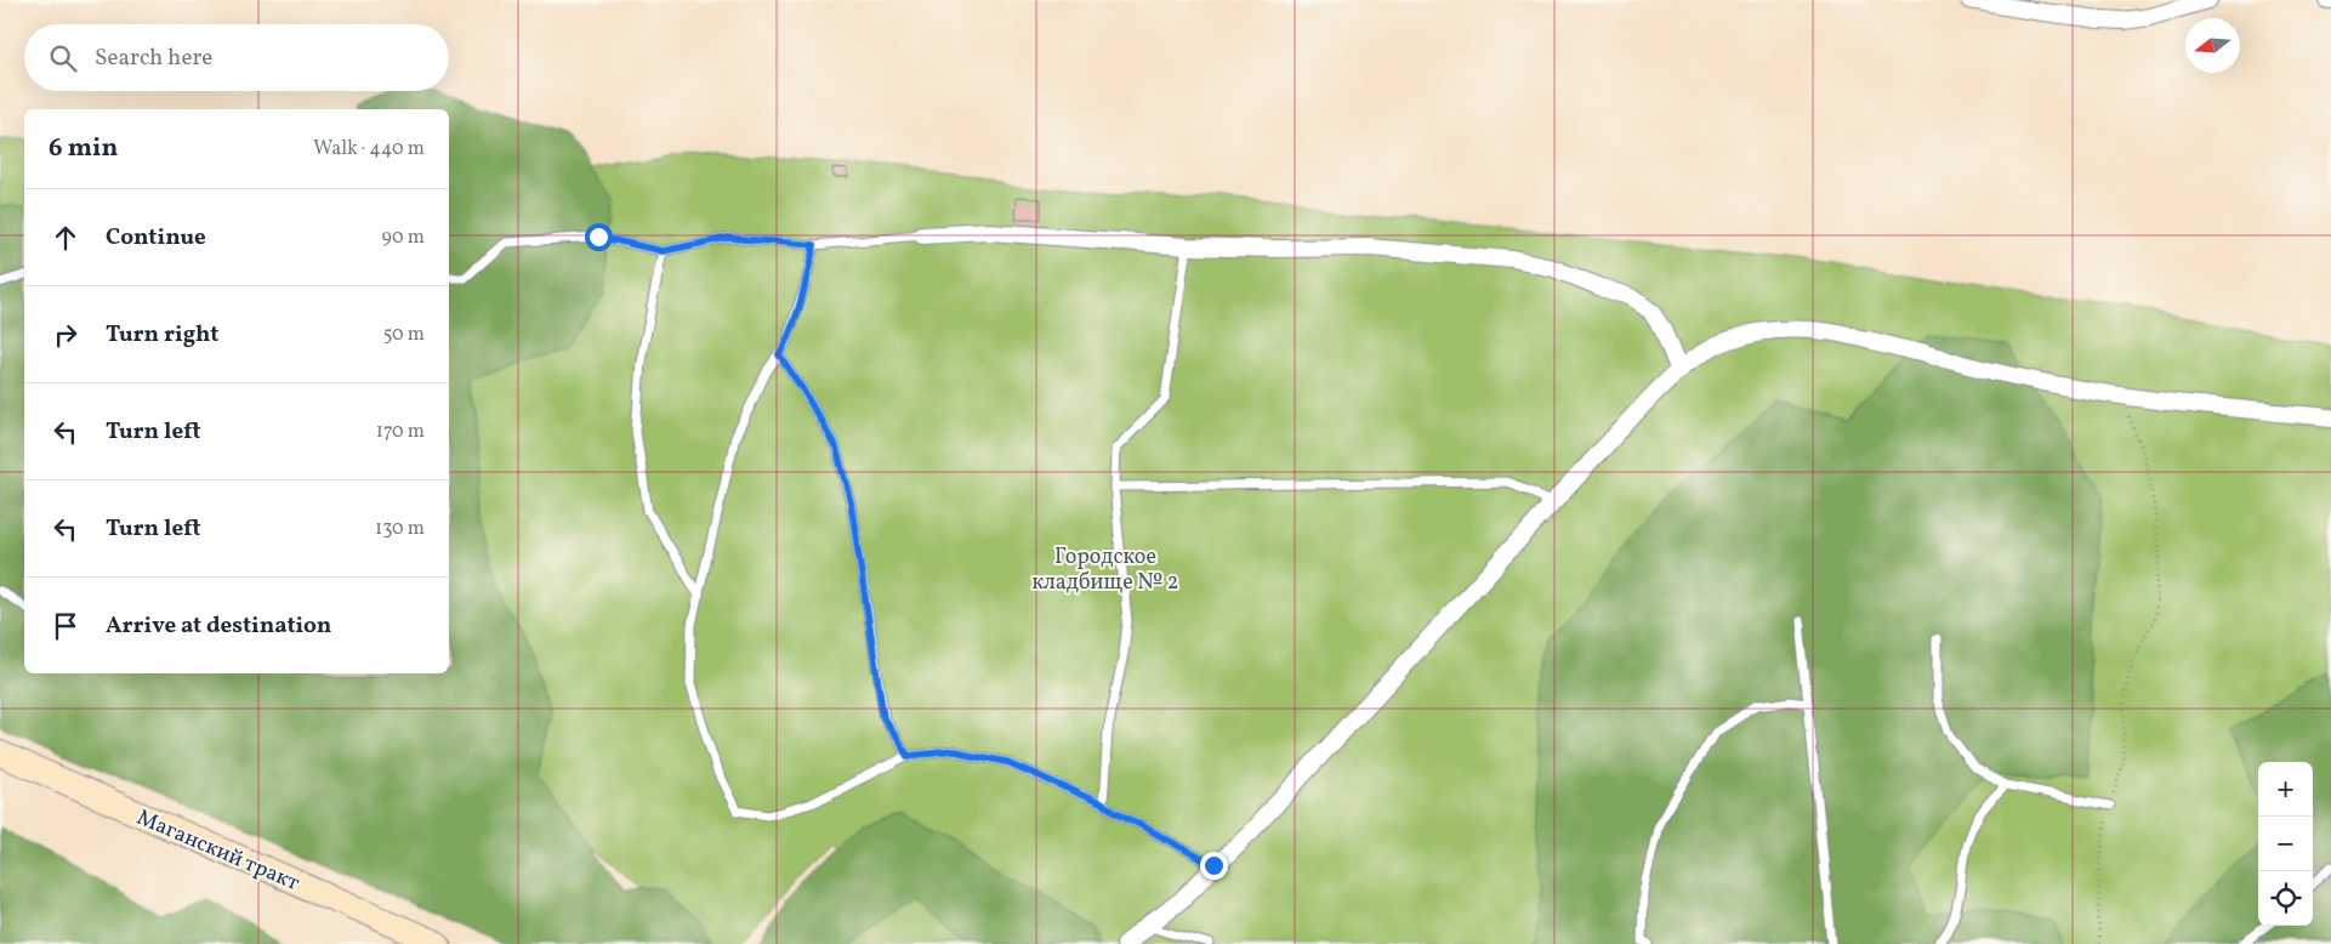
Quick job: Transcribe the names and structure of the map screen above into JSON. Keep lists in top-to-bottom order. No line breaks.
{"streets":{"main road":["Маганский тракт"]},"parks":["Городское кладбище № 2"],"north":"left","page":{"search":"Search here","heading":["6 min","Walk · 440 m"],"list":[["Continue","90 m"],["Turn right","50 m"],["Turn left","170 m"],["Turn left","130 m"],"Arrive at destination"],"map_buttons":["+","−"]}}
